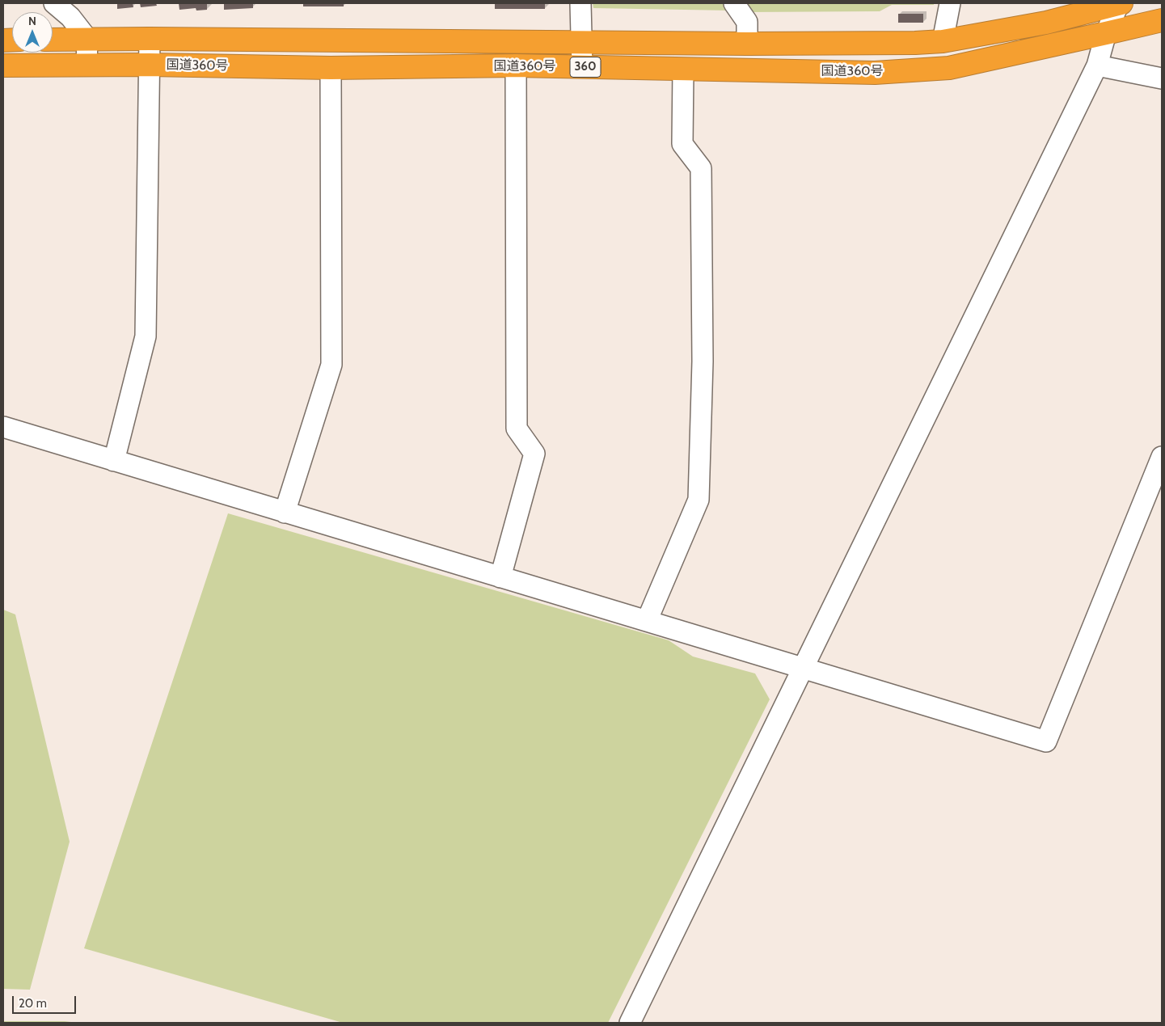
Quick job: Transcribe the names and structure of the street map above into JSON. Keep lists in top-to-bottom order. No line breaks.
{"streets":{"highway":["国道360号","360"]},"scale_bar":"20 m","north":"top"}
